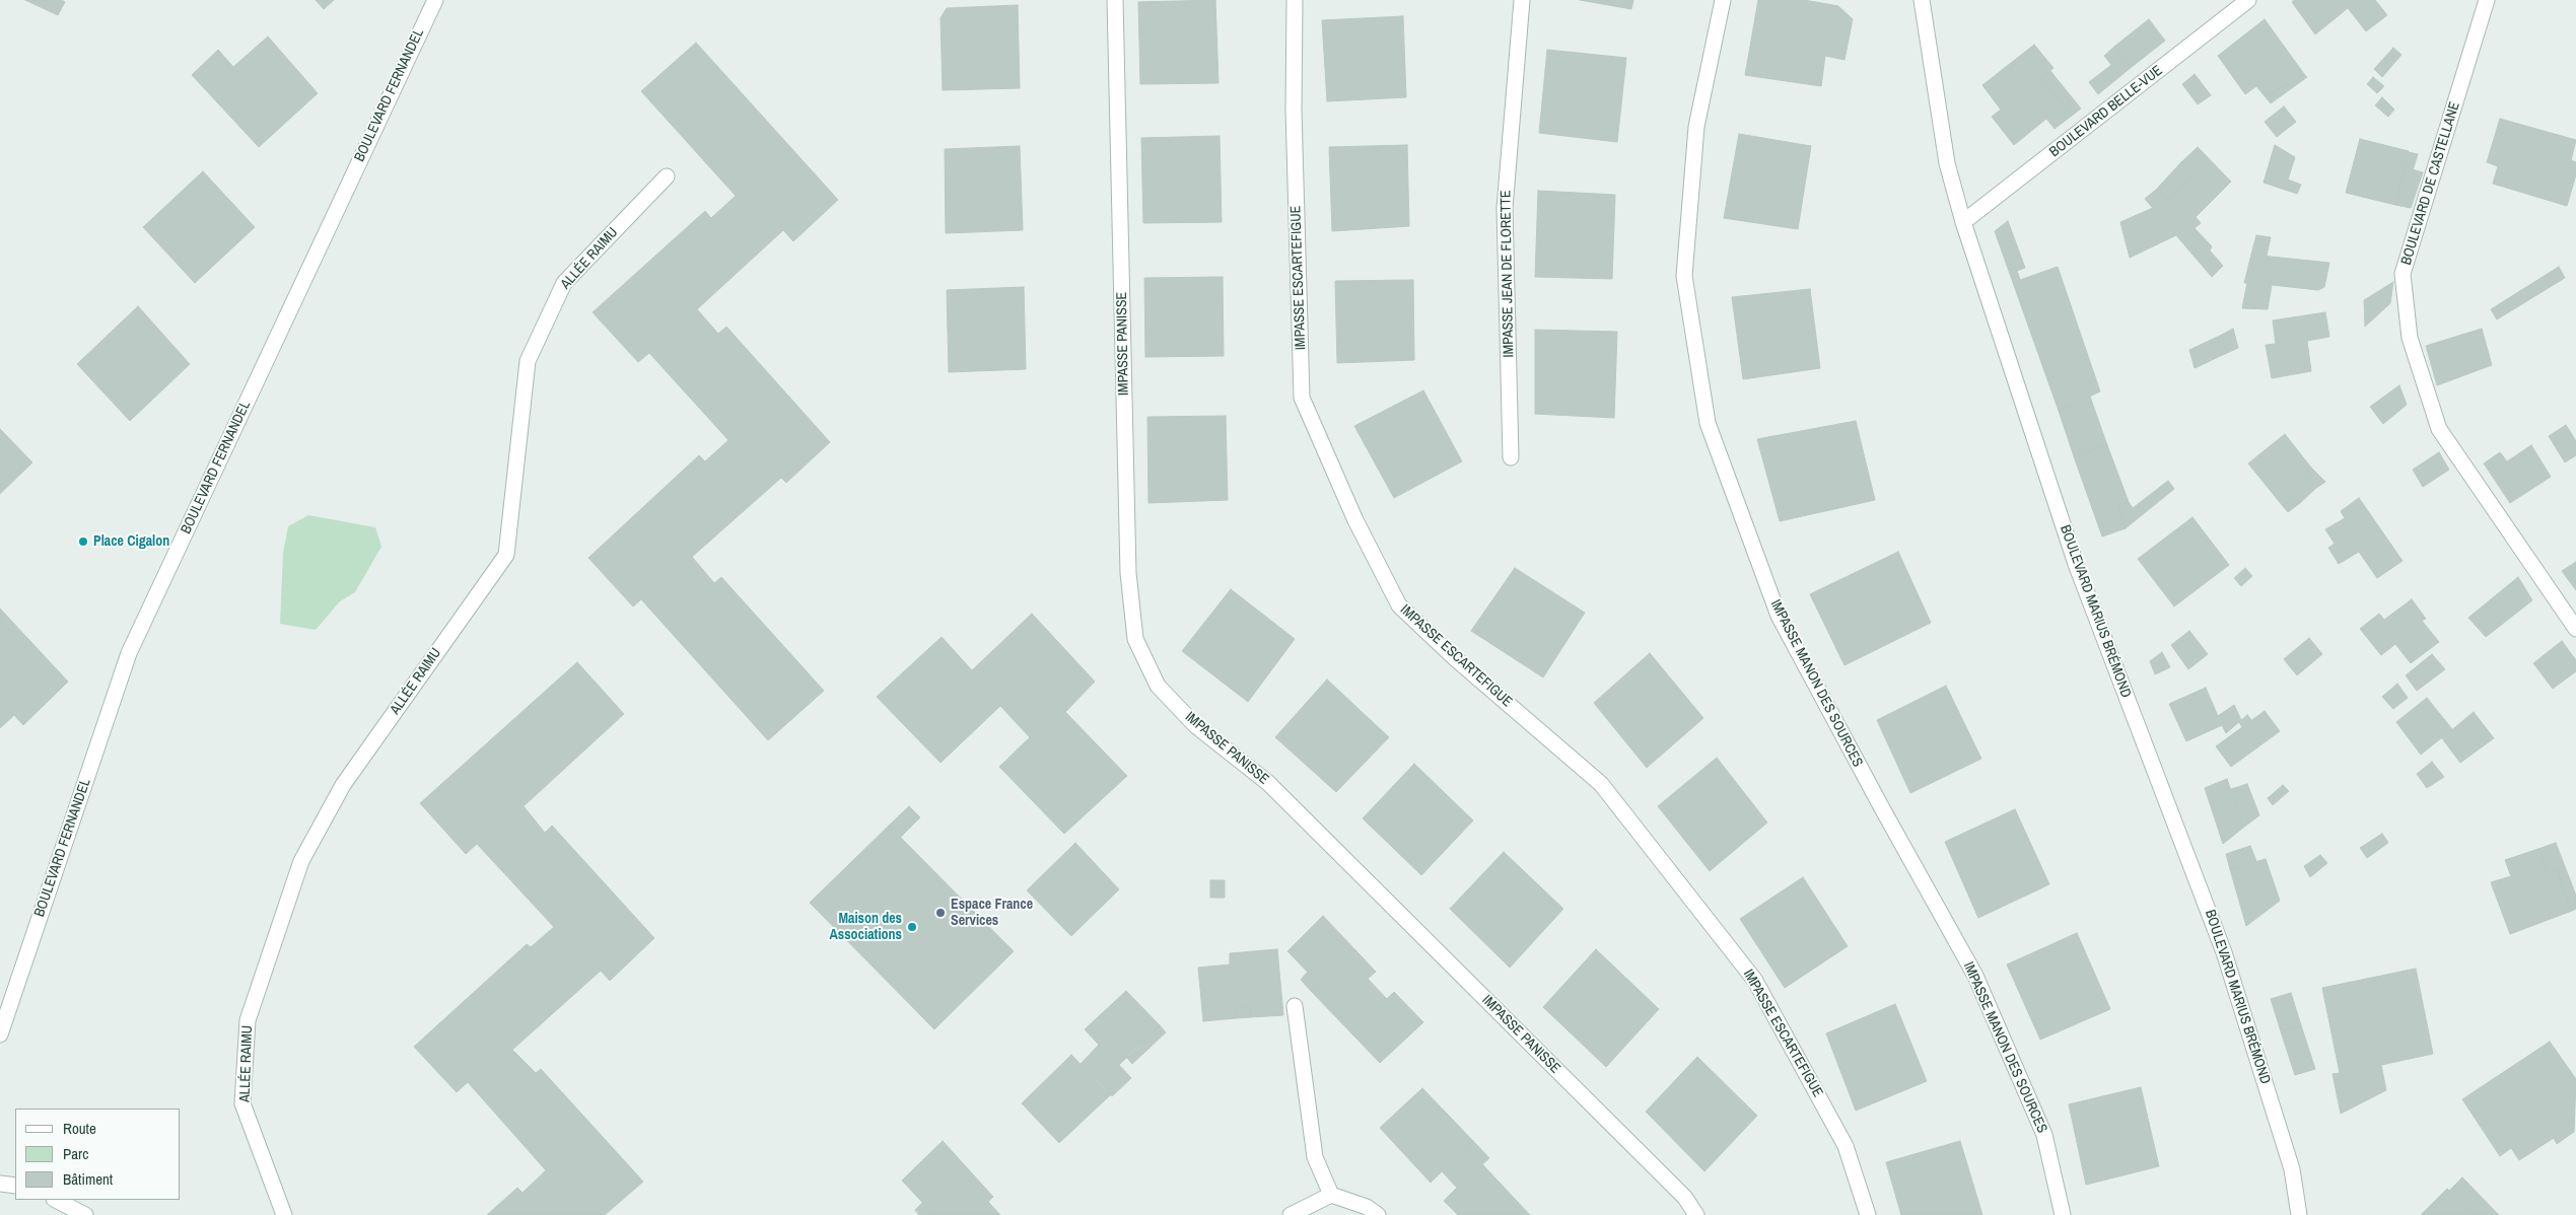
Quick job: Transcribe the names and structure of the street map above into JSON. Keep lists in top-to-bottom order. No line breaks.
{"streets":{"street":["BOULEVARD FERNANDEL","BOULEVARD BELLE-VUE","BOULEVARD DE CASTELLANE","ALLÉE RAIMU","IMPASSE JEAN DE FLORETTE","IMPASSE ESCARTEFIGUE","IMPASSE PANISSE","BOULEVARD MARIUS BRÉMOND","IMPASSE MANON DES SOURCES"]},"crossings":[["BOULEVARD BELLE-VUE","BOULEVARD MARIUS BRÉMOND"]],"places":["Place Cigalon","Espace France Services","Maison des Associations"],"legend":["Route","Parc","Bâtiment"]}
